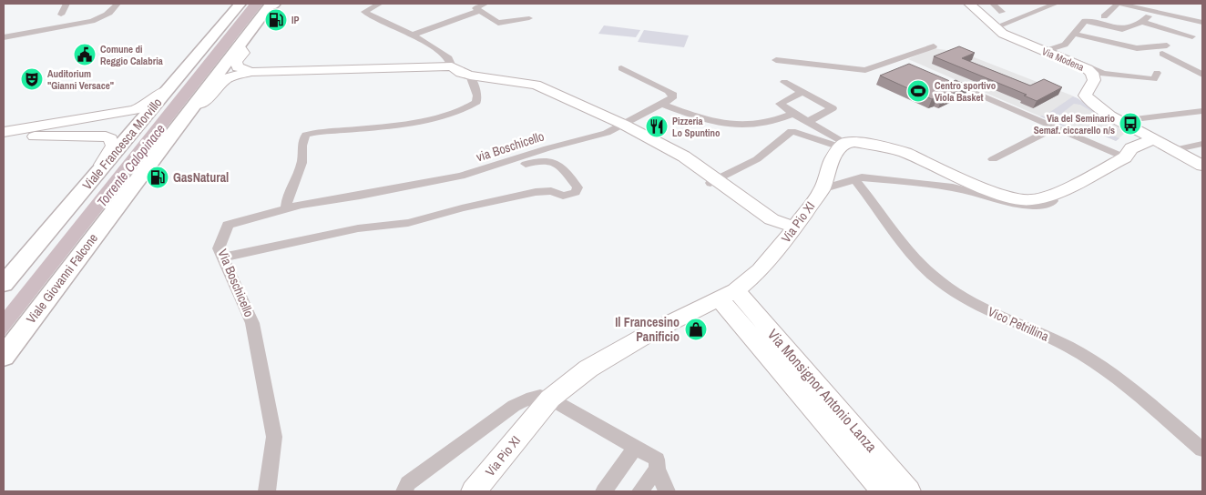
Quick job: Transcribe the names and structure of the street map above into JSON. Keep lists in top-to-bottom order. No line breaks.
{"streets":{"main road":["Viale Francesca Morvillo","Viale Giovanni Falcone"],"street":["Via Modena","via Boschicello","Via Pio XI","Via Boschicello","Vico Petrillina","Via Monsignor Antonio Lanza"]},"crossings":[["via Boschicello","Via Boschicello"],["Via Pio XI","Via Monsignor Antonio Lanza"]],"water":["Torrente Calopinace"],"places":{"fuel station":["IP","GasNatural"],"public building":["Comune di Reggio Calabria"],"theatre":["Auditorium \"Gianni Versace\""],"sports":["Centro sportivo Viola Basket"],"bus stop":["Via del Seminario Semaf. ciccarello n/s"],"restaurant":["Pizzeria Lo Spuntino"],"shop":["Il Francesino Panificio"]}}
